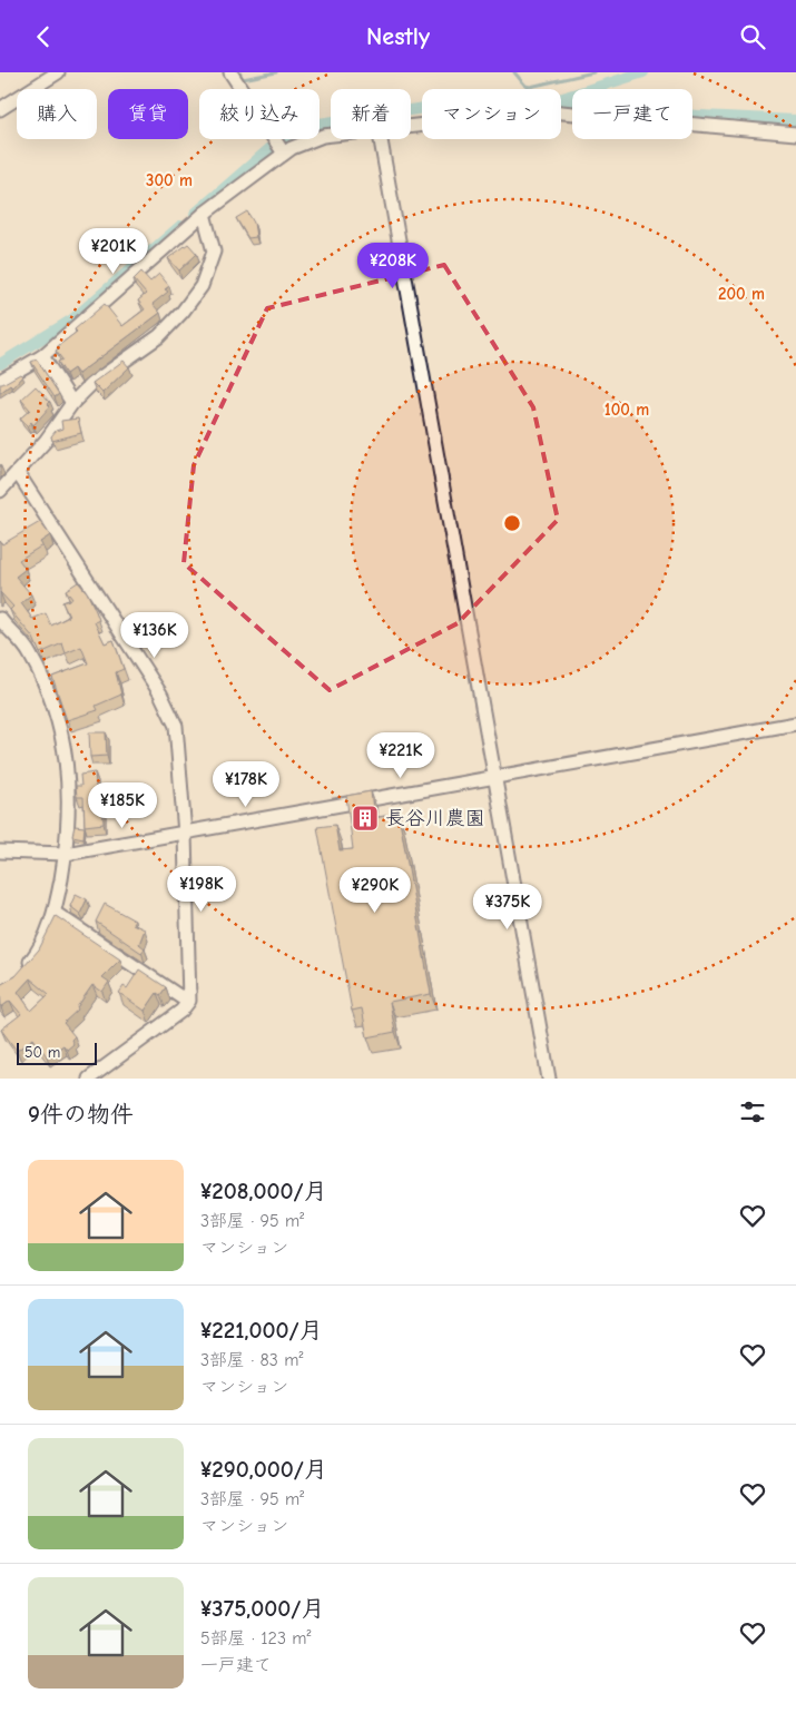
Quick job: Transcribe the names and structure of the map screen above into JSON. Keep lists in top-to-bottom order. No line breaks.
{"places":{"building":["長谷川農園"]},"scale_bar":"50 m","page":{"header":"Nestly","chip":["購入","賃貸","絞り込み","新着","マンション","一戸建て"],"price":["¥201K","¥208K","¥136K","¥221K","¥178K","¥185K","¥198K","¥290K","¥375K"],"scale":"50 m","heading":"9件の物件","list":[{"name":"¥208,000/月","note":"3部屋 · 95 m² · マンション"},{"name":"¥221,000/月","note":"3部屋 · 83 m² · マンション"},{"name":"¥290,000/月","note":"3部屋 · 95 m² · マンション"},{"name":"¥375,000/月","note":"5部屋 · 123 m² · 一戸建て"}]},"rings":["300 m","200 m","100 m"]}
